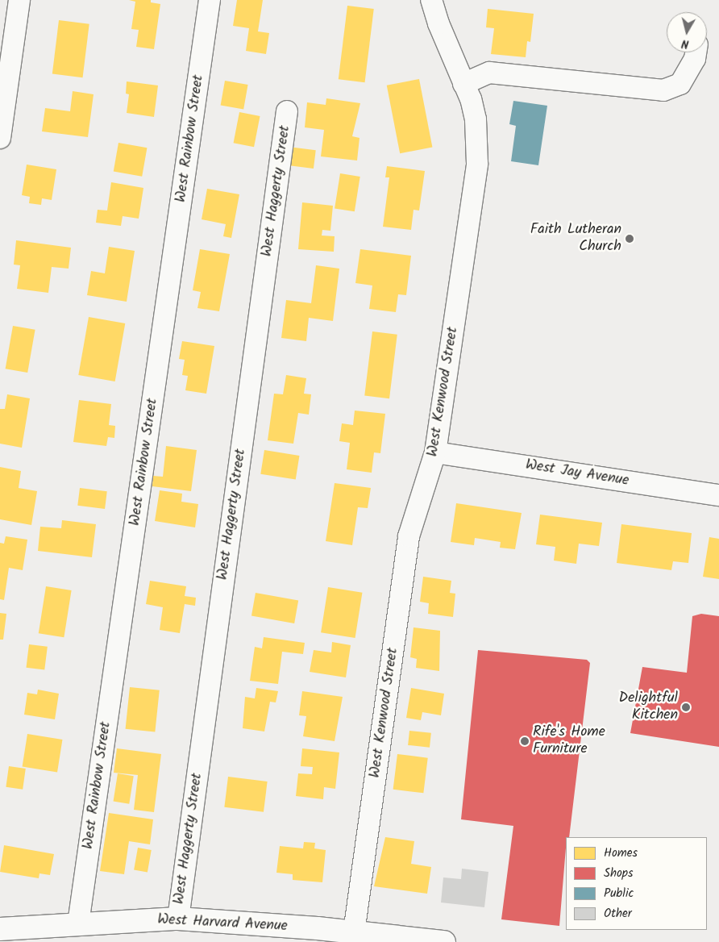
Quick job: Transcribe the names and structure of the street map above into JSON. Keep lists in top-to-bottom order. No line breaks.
{"streets":{"main road":["West Harvard Avenue"],"street":["West Rainbow Street","West Haggerty Street","West Kenwood Street","West Jay Avenue"]},"crossings":[["West Rainbow Street","West Harvard Avenue"],["West Haggerty Street","West Harvard Avenue"],["West Kenwood Street","West Jay Avenue"],["West Kenwood Street","West Harvard Avenue"]],"places":["Faith Lutheran Church","Delightful Kitchen","Rife's Home Furniture"],"legend":["Homes","Shops","Public","Other"],"north":"bottom"}
